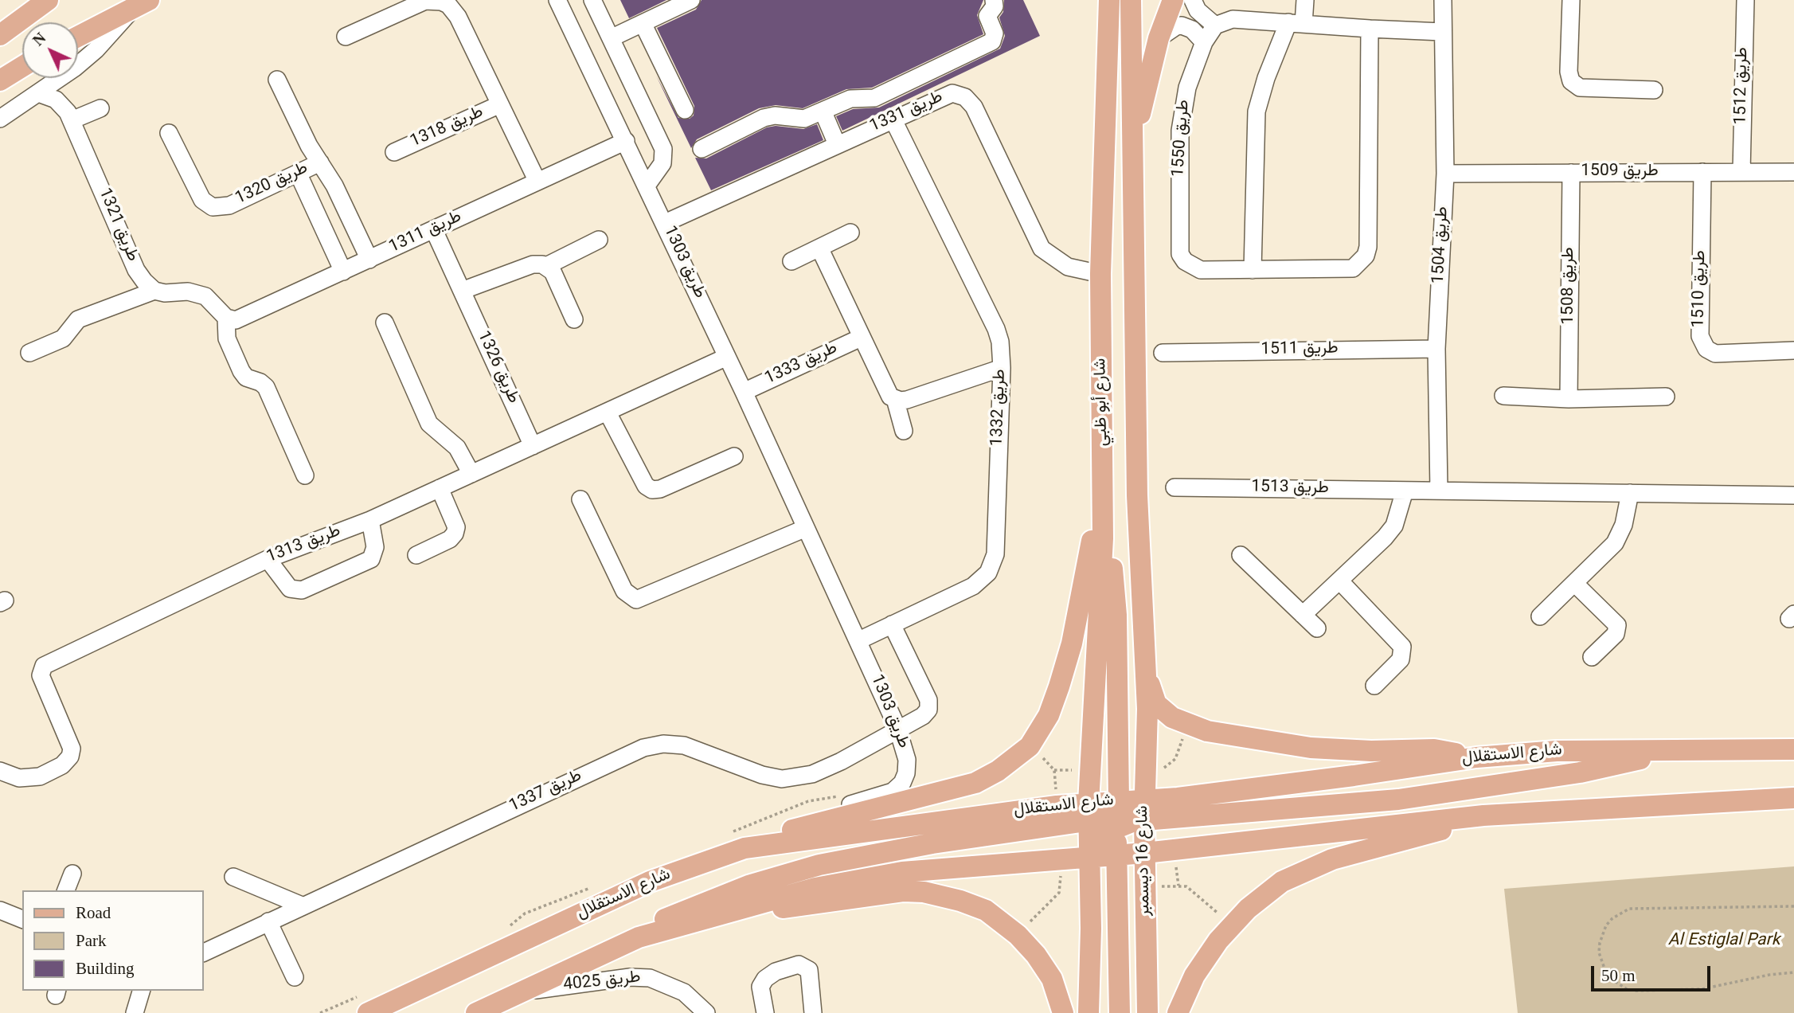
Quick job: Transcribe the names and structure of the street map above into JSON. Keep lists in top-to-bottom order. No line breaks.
{"streets":{"main road":["شارع أبو ظبي","شارع الاستقلال","شارع 16 ديسمبر"],"street":["طريق 1512","طريق 1331","طريق 1318","طريق 1550","طريق 1509","طريق 1320","طريق 1321","طريق 1311","طريق 1504","طريق 1303","طريق 1508","طريق 1510","طريق 1511","طريق 1333","طريق 1326","طريق 1332","طريق 1513","طريق 1313","طريق 1337","طريق 4025"]},"crossings":[["طريق 1512","طريق 1509"],["طريق 1331","طريق 1303"],["طريق 1331","شارع أبو ظبي"],["طريق 1331","طريق 1332"],["طريق 1318","طريق 1311"],["طريق 1509","طريق 1504"],["طريق 1509","طريق 1508"],["طريق 1509","طريق 1510"],["طريق 1320","طريق 1311"],["طريق 1311","طريق 1303"],["طريق 1311","طريق 1326"],["طريق 1504","طريق 1511"],["طريق 1504","طريق 1513"],["طريق 1303","طريق 1333"],["طريق 1303","طريق 1332"],["طريق 1303","طريق 1313"],["طريق 1303","طريق 1337"],["طريق 1326","طريق 1313"],["شارع أبو ظبي","شارع الاستقلال"],["شارع أبو ظبي","شارع 16 ديسمبر"],["طريق 1332","طريق 1337"],["شارع الاستقلال","شارع 16 ديسمبر"]],"parks":["Al Estiglal Park"],"legend":["Road","Park","Building"],"scale_bar":"50 m","north":"top left"}
